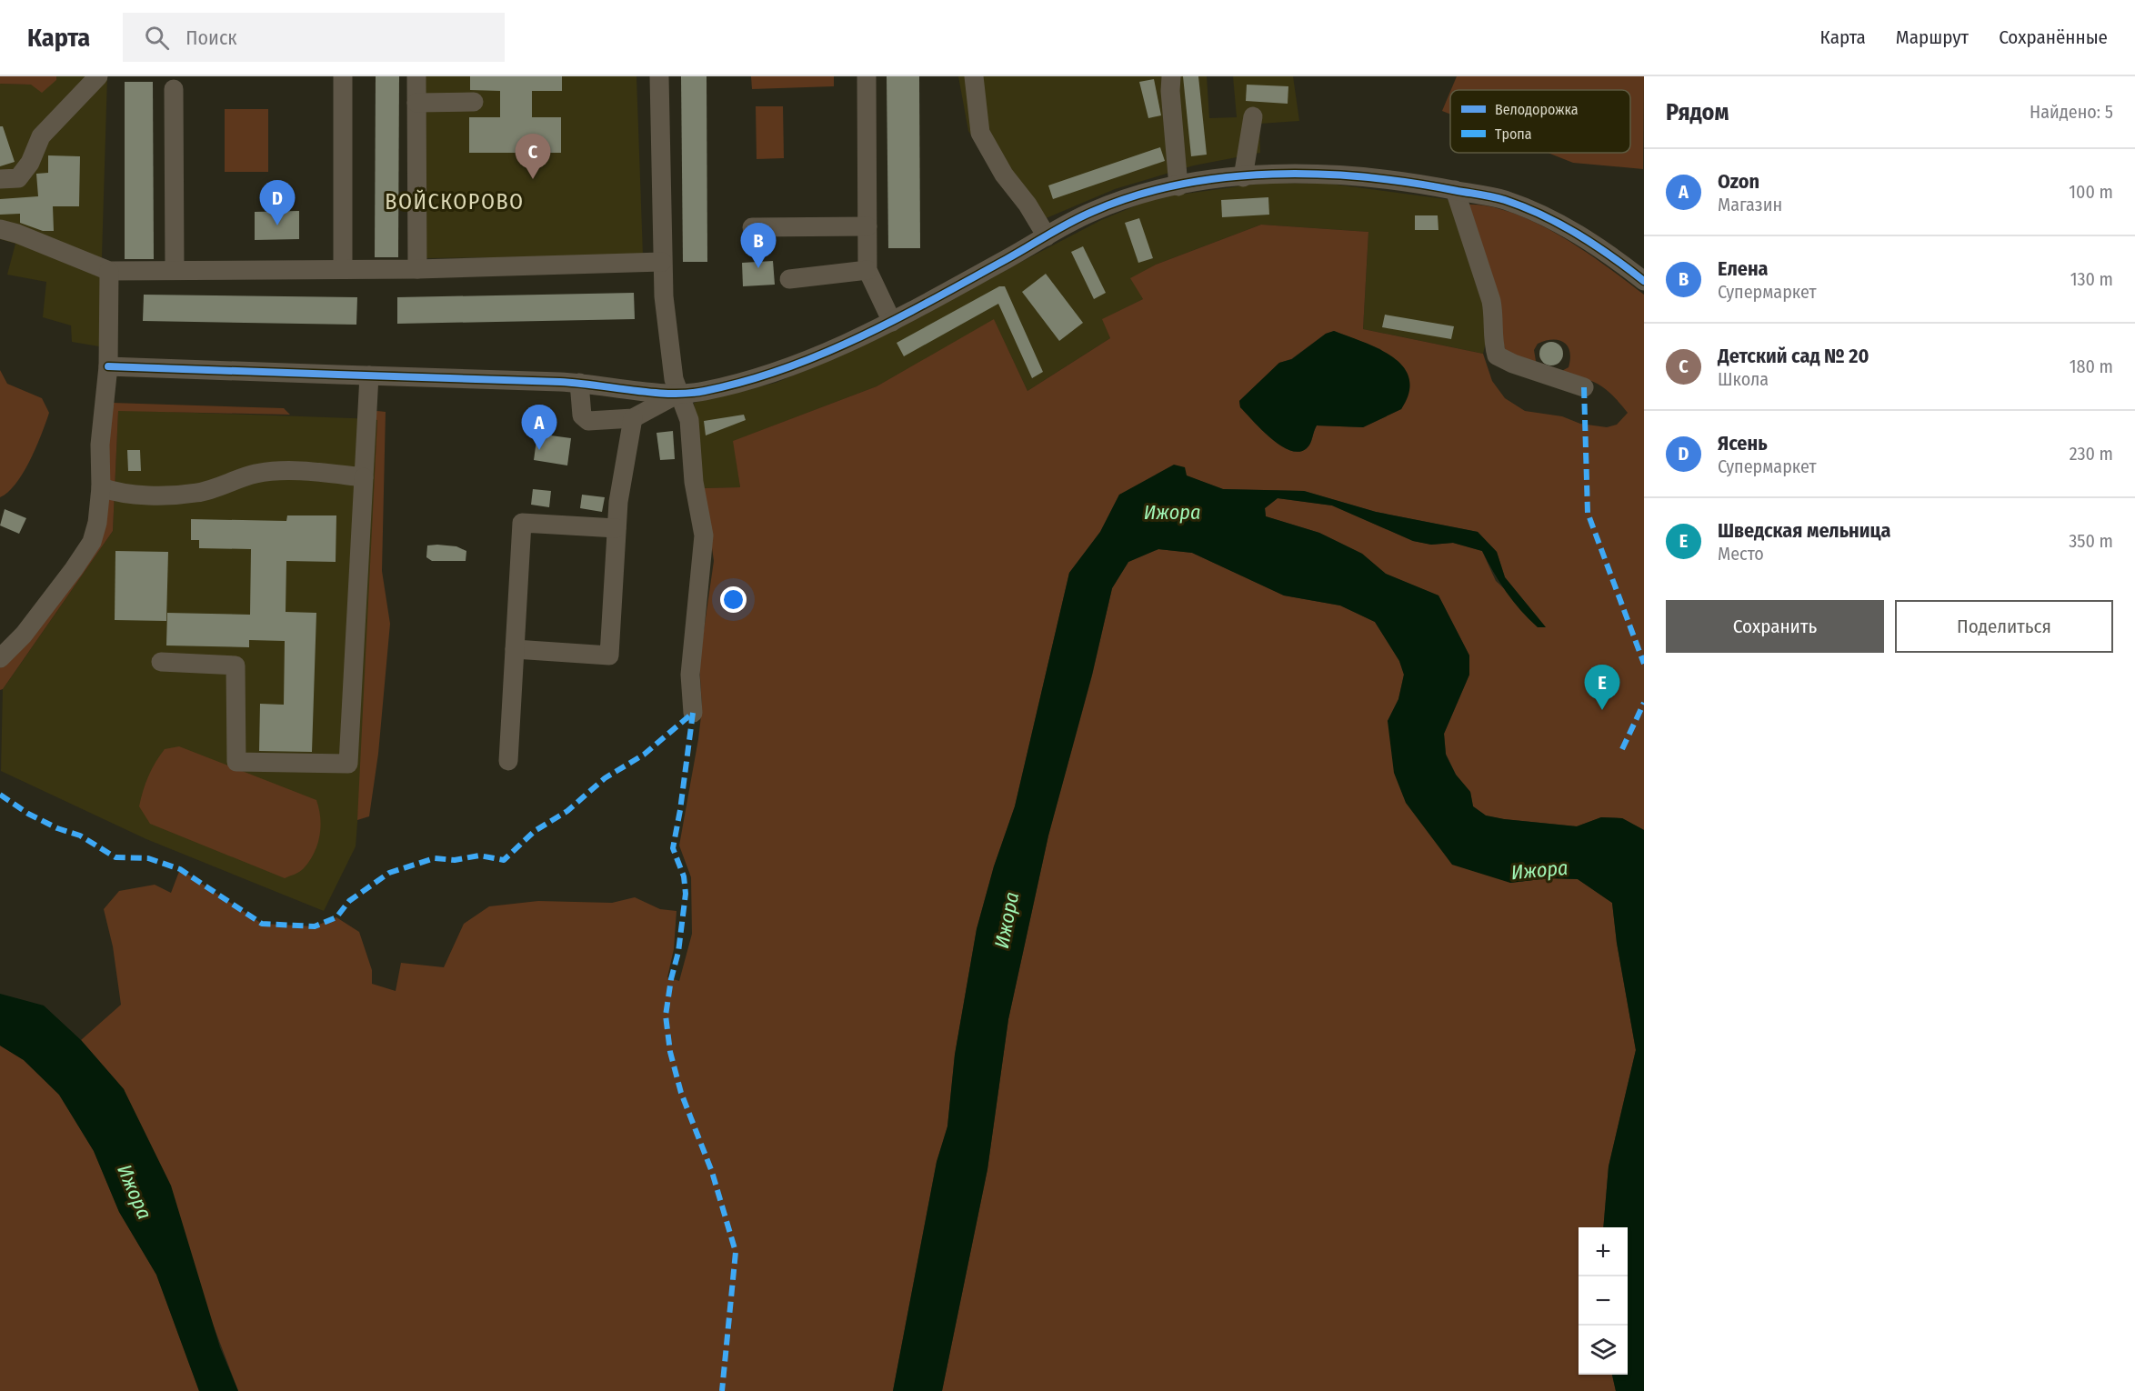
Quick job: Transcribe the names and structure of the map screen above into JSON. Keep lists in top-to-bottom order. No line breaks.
{"districts":["ВОЙСКОРОВО"],"water":["Ижора"],"legend":["Велодорожка","Тропа"],"page":{"header":"Карта","search":"Поиск","nav":["Карта","Маршрут","Сохранённые"],"heading":["Рядом","Найдено: 5"],"pins":["C","D","B","A","E"],"list":[{"mark":"A","name":"Ozon","note":"Магазин","value":"100 m"},{"mark":"B","name":"Елена","note":"Супермаркет","value":"130 m"},{"mark":"C","name":"Детский сад № 20","note":"Школа","value":"180 m"},{"mark":"D","name":"Ясень","note":"Супермаркет","value":"230 m"},{"mark":"E","name":"Шведская мельница","note":"Место","value":"350 m"}],"buttons":["Сохранить","Поделиться"],"map_buttons":["+","−"]}}
